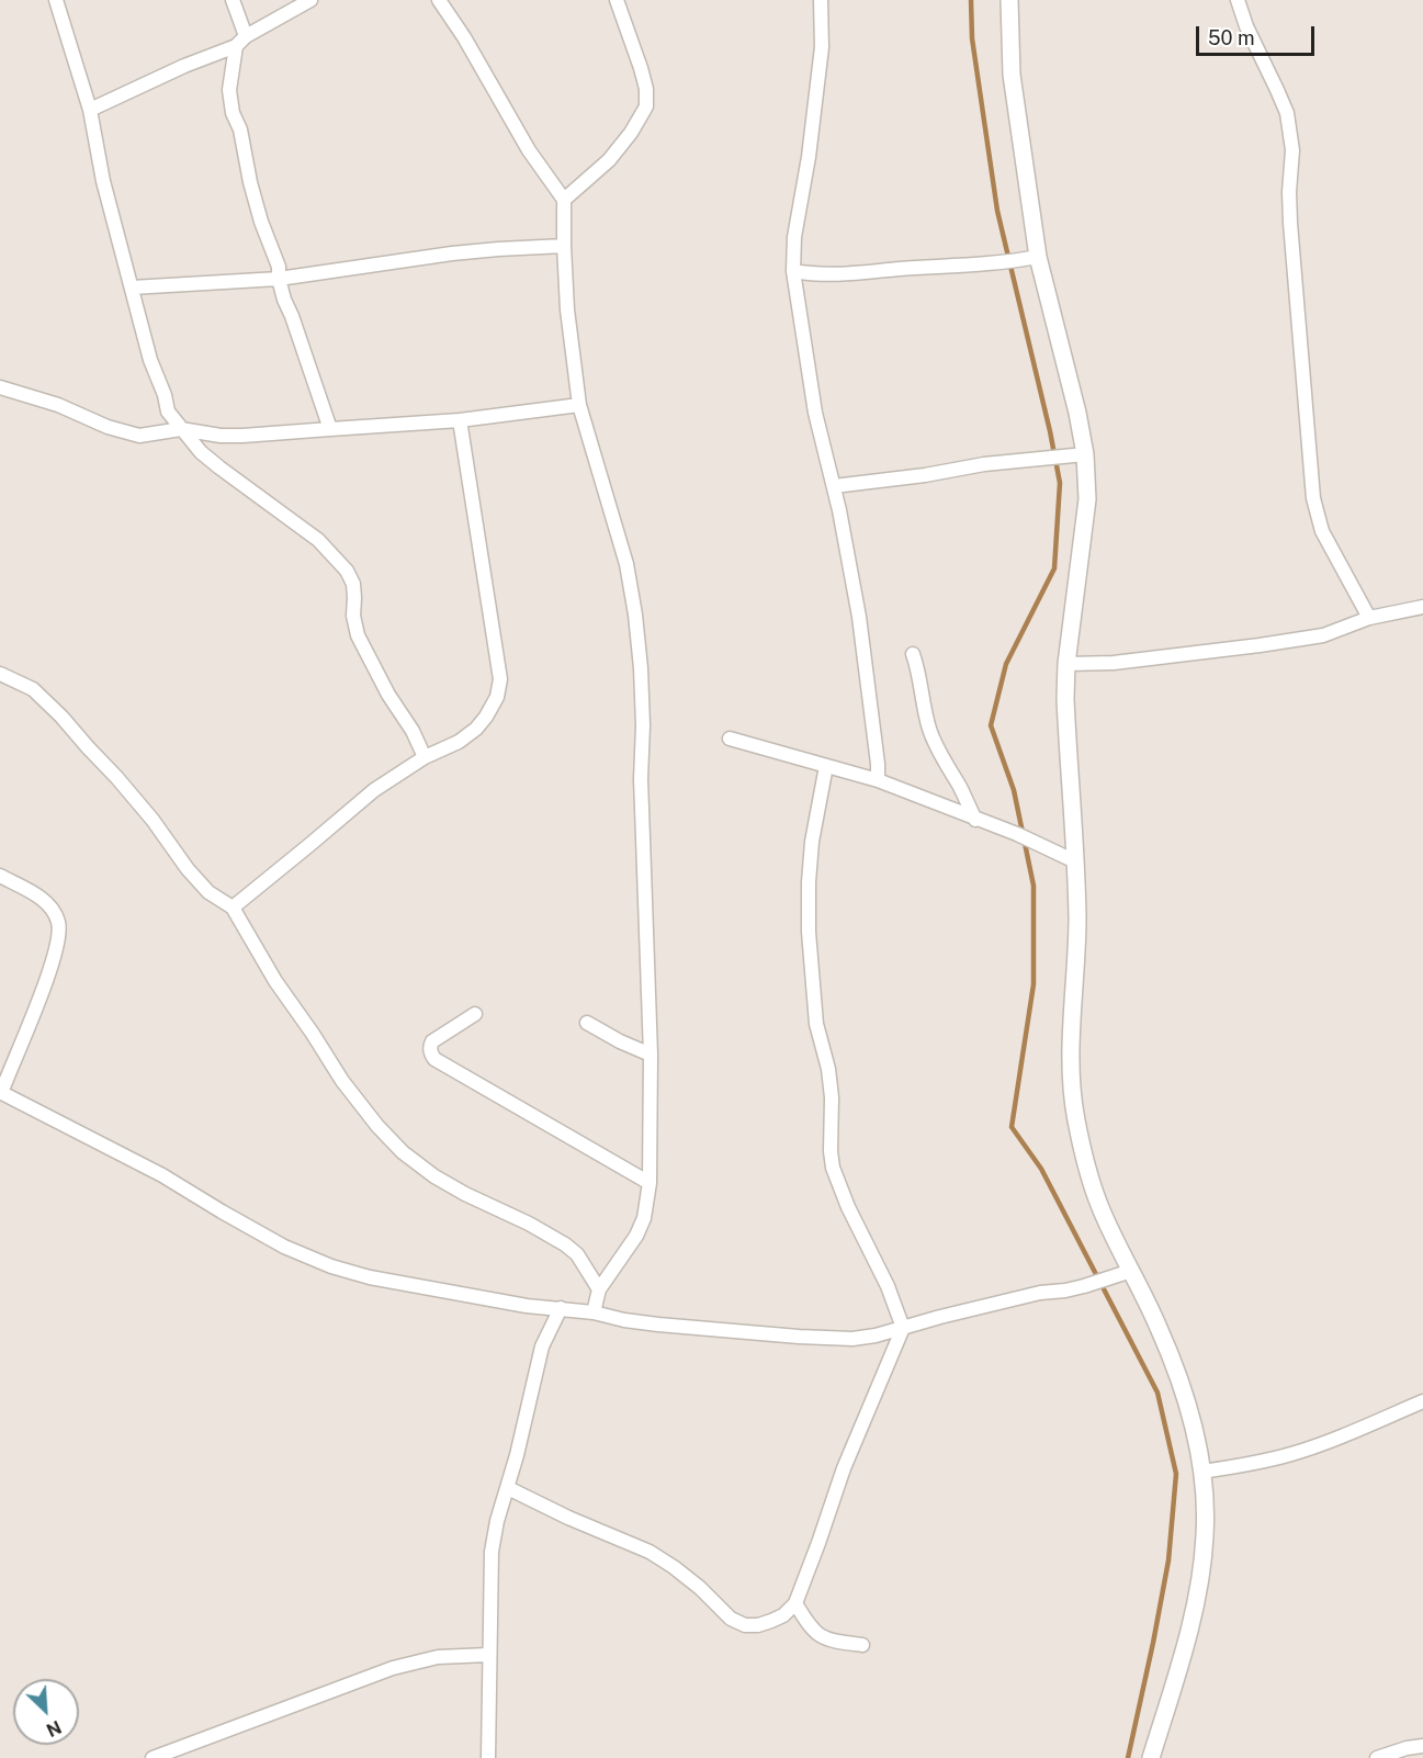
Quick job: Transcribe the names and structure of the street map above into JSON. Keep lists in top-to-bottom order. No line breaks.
{"scale_bar":"50 m","north":"bottom right"}
